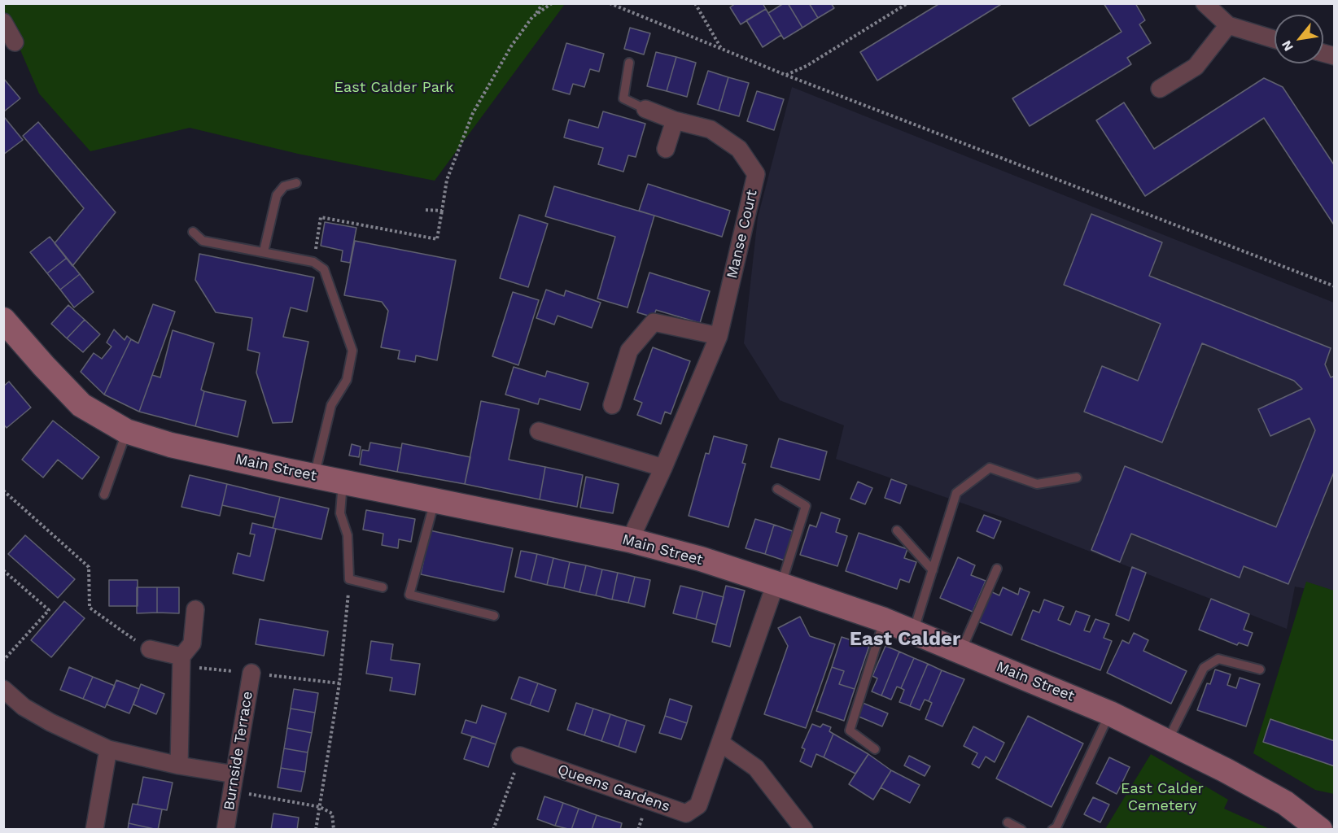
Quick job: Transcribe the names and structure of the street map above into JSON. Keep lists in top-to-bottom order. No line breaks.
{"streets":{"main road":["Main Street"],"street":["Manse Court","Burnside Terrace","Queens Gardens"]},"crossings":[["Manse Court","Main Street"],["Main Street","Queens Gardens"]],"districts":["East Calder"],"parks":["East Calder Park","East Calder Cemetery"],"north":"bottom left"}
